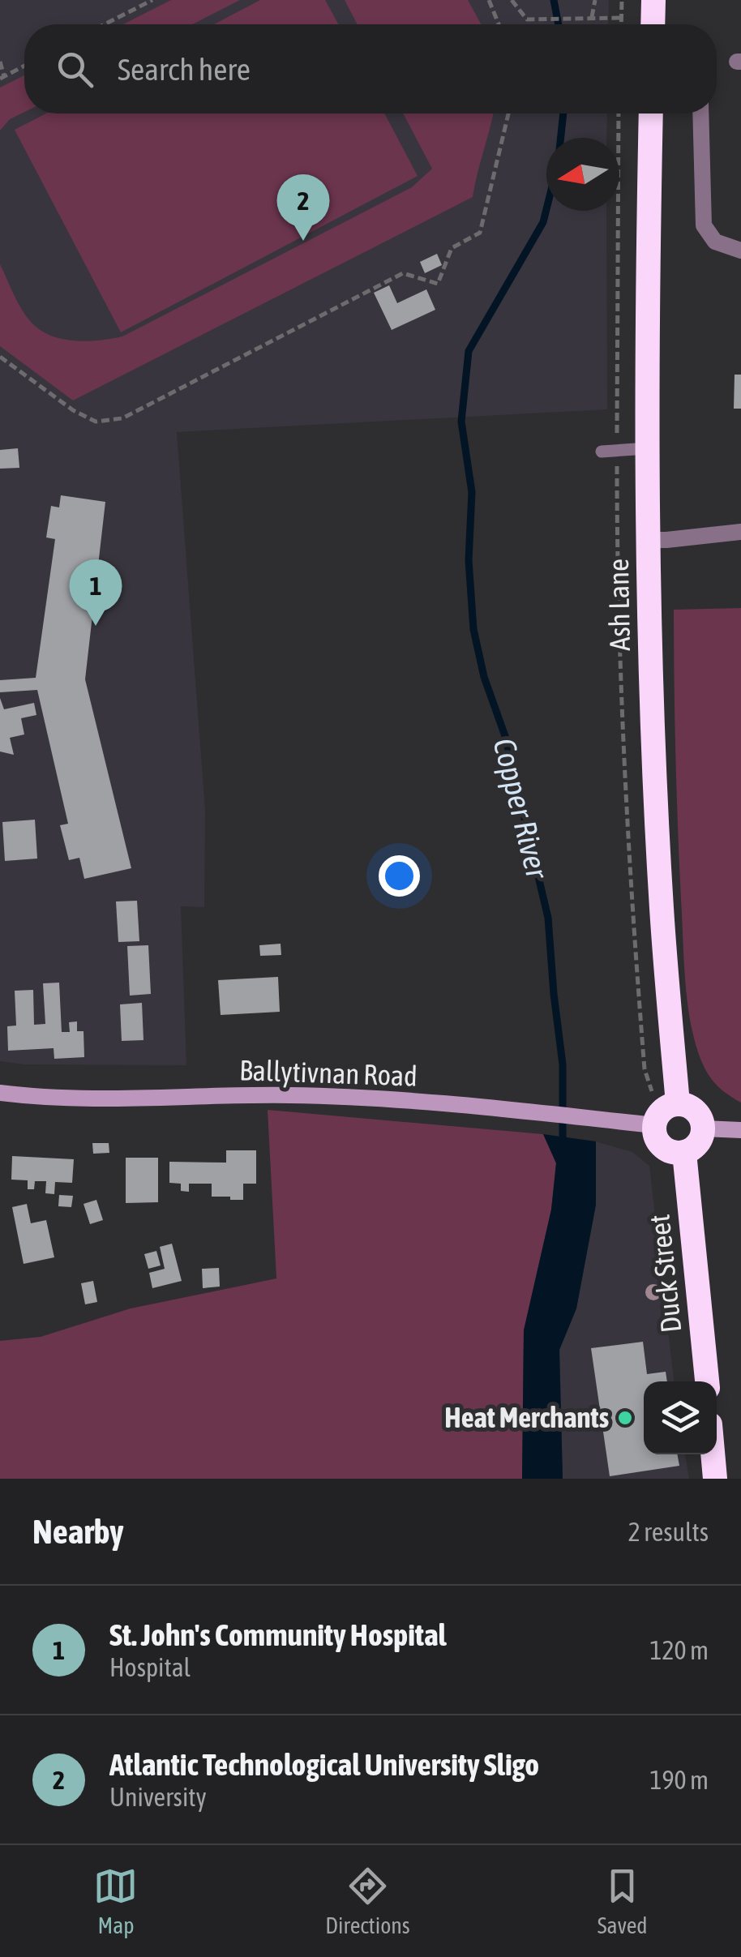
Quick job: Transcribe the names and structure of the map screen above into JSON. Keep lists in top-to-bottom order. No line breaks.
{"streets":{"highway":["Ash Lane","Duck Street"],"street":["Ballytivnan Road"]},"crossings":[["Ash Lane","Ballytivnan Road"],["Ash Lane","Duck Street"],["Ballytivnan Road","Duck Street"]],"water":["Copper River"],"places":["Heat Merchants"],"north":"left","page":{"search":"Search here","pins":["2","1"],"heading":["Nearby","2 results"],"list":[{"mark":"1","name":"St. John's Community Hospital","note":"Hospital","value":"120 m"},{"mark":"2","name":"Atlantic Technological University Sligo","note":"University","value":"190 m"}],"nav":["Map","Directions","Saved"]}}
